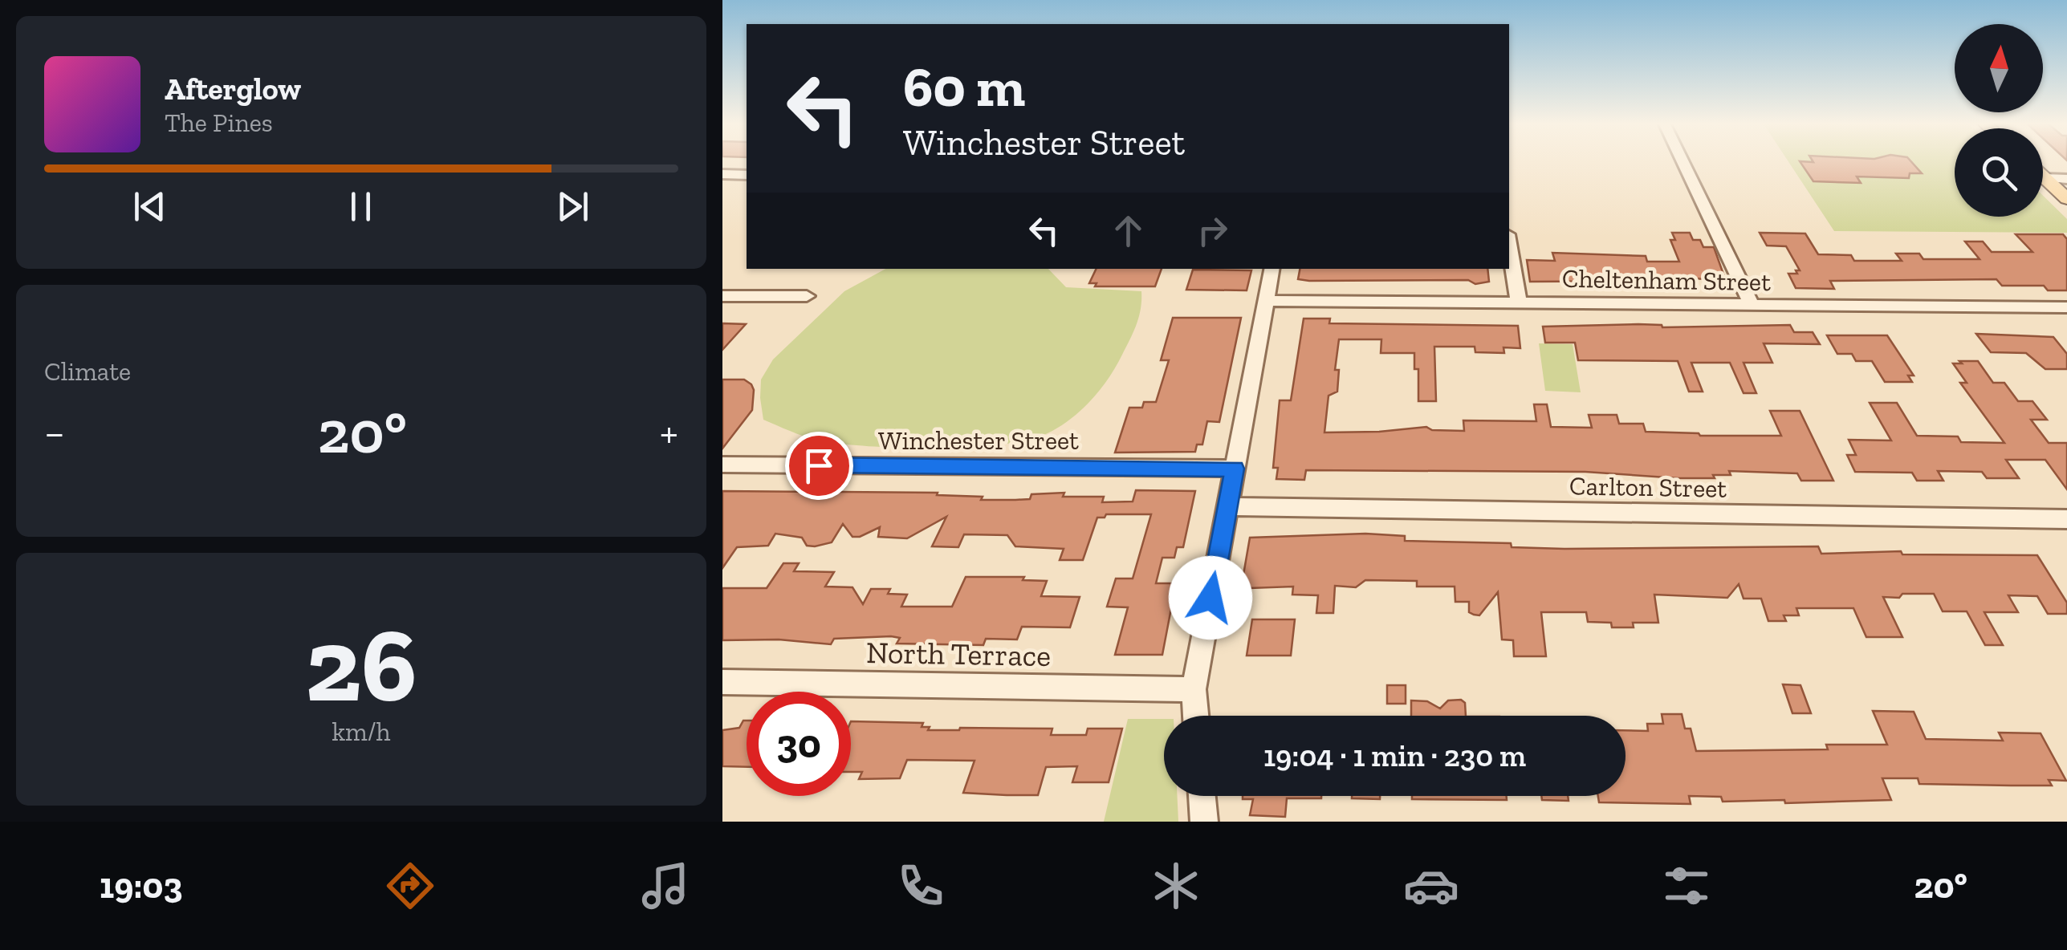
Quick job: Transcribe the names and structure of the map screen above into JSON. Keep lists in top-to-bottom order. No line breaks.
{"streets":{"street":["Cheltenham Street","Winchester Street","Carlton Street","North Terrace"]},"north":"top","page":{"turn":["60 m","Winchester Street"],"song":["Afterglow","The Pines"],"tile":["Climate",["26","km/h"]],"heat":["−","20°","+"],"limit":"30","trip":"19:04 · 1 min · 230 m","tabs":["19:03","20°"]}}
